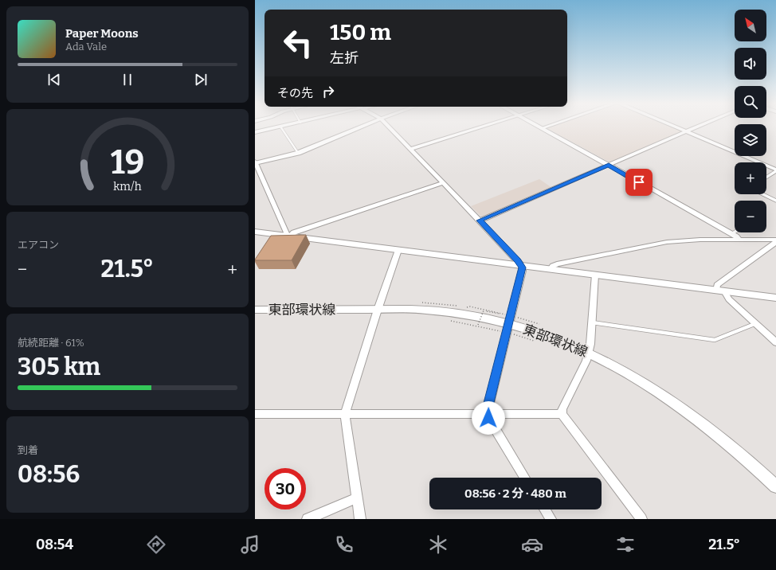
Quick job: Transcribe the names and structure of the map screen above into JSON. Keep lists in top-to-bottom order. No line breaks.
{"streets":{"street":["東部環状線"]},"north":"top left","page":{"map_buttons":["+","−"],"turn":["150 m","左折"],"song":["Paper Moons","Ada Vale"],"then":"その先","tile":["エアコン",["航続距離 · 61%","305 km"],["到着","08:56"]],"heat":["−","21.5°","+"],"limit":"30","trip":"08:56 · 2 分 · 480 m","tabs":["08:54","21.5°"],"gauge":["19","km/h"]}}
